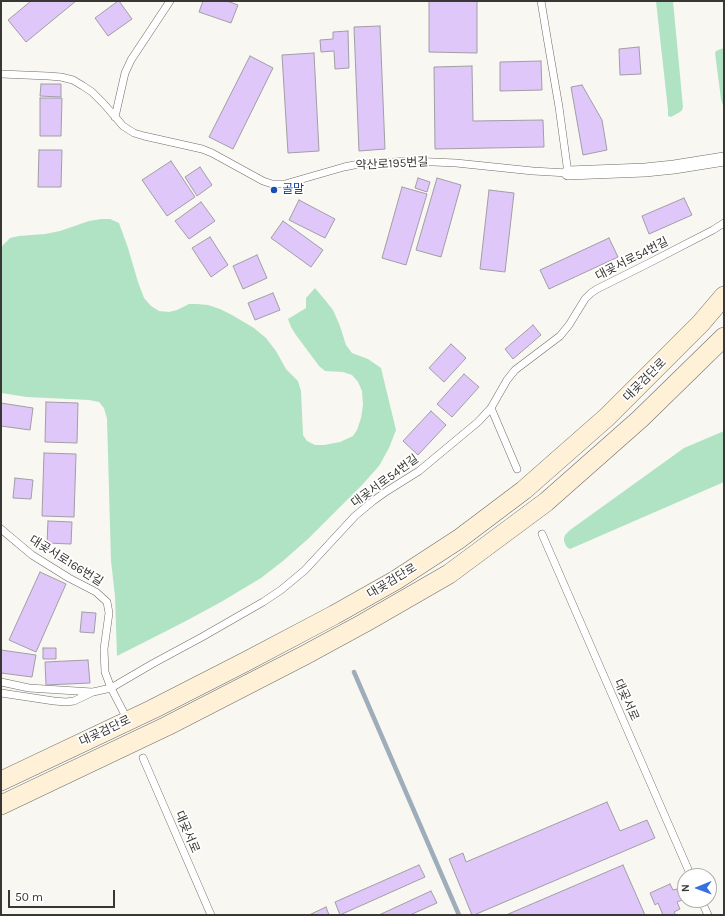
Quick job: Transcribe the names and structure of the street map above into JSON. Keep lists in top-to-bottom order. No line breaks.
{"streets":{"main road":["대곶검단로"],"street":["약산로195번길"],"lane":["대곶서로54번길","대곶서로166번길","대곶서로"]},"crossings":[["대곶서로54번길","대곶서로166번길"]],"places":["골말"],"scale_bar":"50 m","north":"left"}
